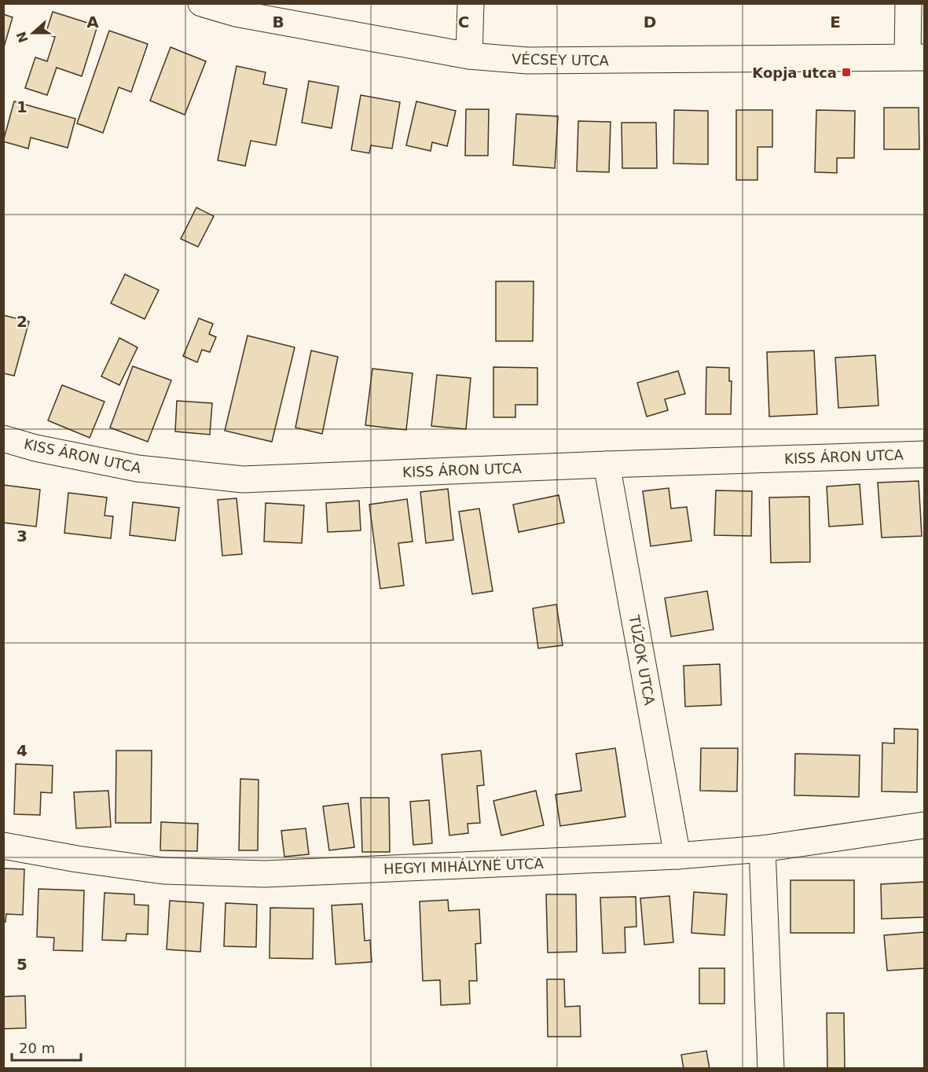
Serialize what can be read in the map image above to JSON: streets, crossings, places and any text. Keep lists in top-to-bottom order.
{
  "streets": {
    "street": [
      "VÉCSEY UTCA",
      "KISS ÁRON UTCA",
      "TÚZOK UTCA",
      "HEGYI MIHÁLYNÉ UTCA"
    ]
  },
  "crossings": [
    ["KISS ÁRON UTCA", "TÚZOK UTCA"],
    ["TÚZOK UTCA", "HEGYI MIHÁLYNÉ UTCA"]
  ],
  "places": {
    "transit": ["Kopja utca"]
  },
  "scale_bar": "20 m",
  "north": "left",
  "grid": {
    "columns": [
      "A",
      "B",
      "C",
      "D",
      "E"
    ],
    "rows": [
      "1",
      "2",
      "3",
      "4",
      "5"
    ]
  }
}
